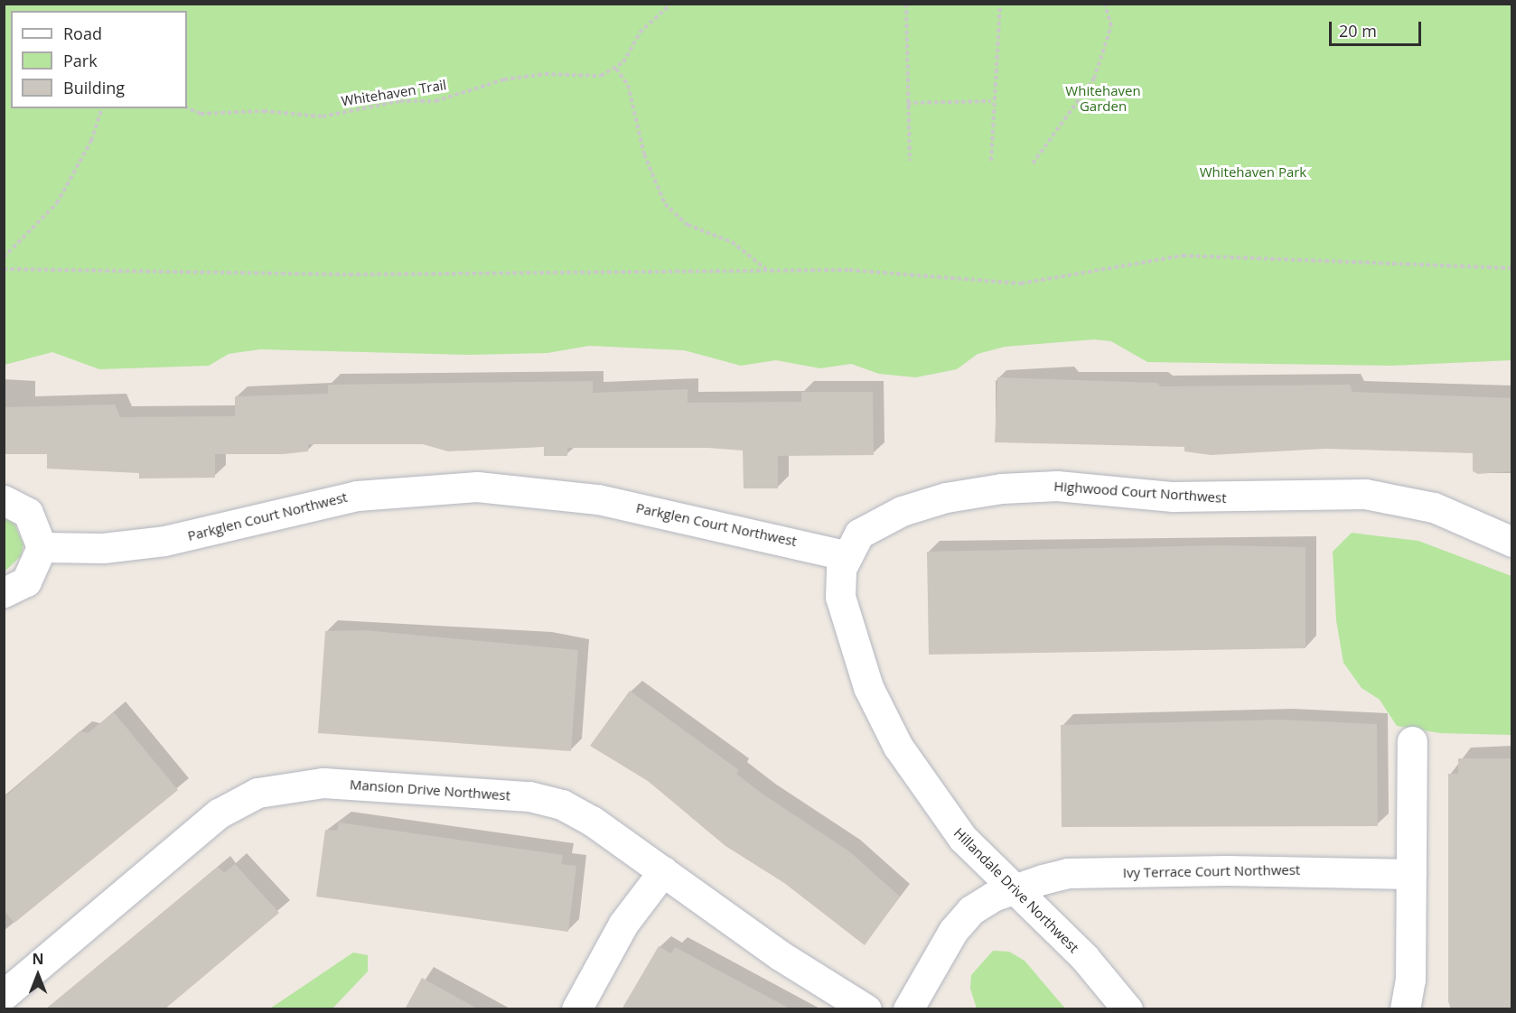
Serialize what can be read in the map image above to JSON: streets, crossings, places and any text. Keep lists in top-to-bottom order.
{
  "streets": {
    "street": [
      "Highwood Court Northwest",
      "Parkglen Court Northwest",
      "Mansion Drive Northwest",
      "Ivy Terrace Court Northwest",
      "Hillandale Drive Northwest"
    ],
    "path": ["Whitehaven Trail"]
  },
  "crossings": [
    ["Highwood Court Northwest", "Parkglen Court Northwest"],
    ["Highwood Court Northwest", "Hillandale Drive Northwest"],
    ["Parkglen Court Northwest", "Hillandale Drive Northwest"],
    ["Ivy Terrace Court Northwest", "Hillandale Drive Northwest"]
  ],
  "parks": ["Whitehaven Garden", "Whitehaven Park"],
  "legend": ["Road", "Park", "Building"],
  "scale_bar": "20 m",
  "north": "top"
}
